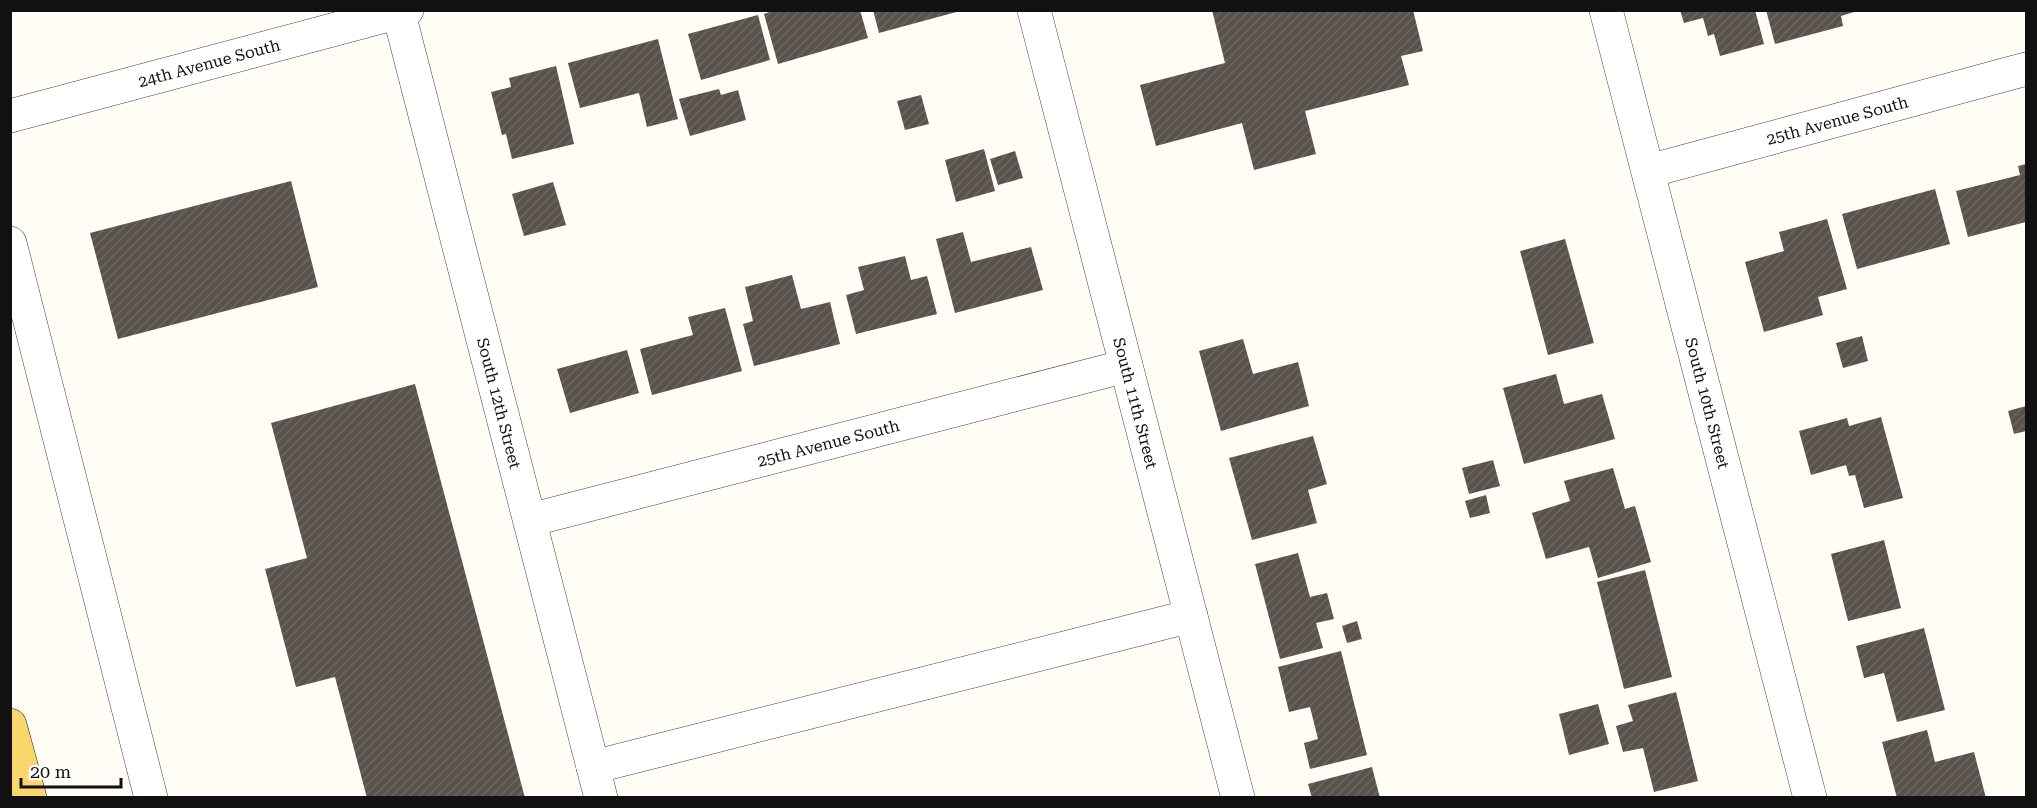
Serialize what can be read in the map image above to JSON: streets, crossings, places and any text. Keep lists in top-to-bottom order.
{
  "streets": {
    "street": [
      "24th Avenue South",
      "25th Avenue South",
      "South 12th Street",
      "South 11th Street",
      "South 10th Street"
    ]
  },
  "crossings": [
    ["24th Avenue South", "South 12th Street"],
    ["25th Avenue South", "South 12th Street"],
    ["25th Avenue South", "South 11th Street"],
    ["25th Avenue South", "South 10th Street"]
  ],
  "scale_bar": "20 m"
}
